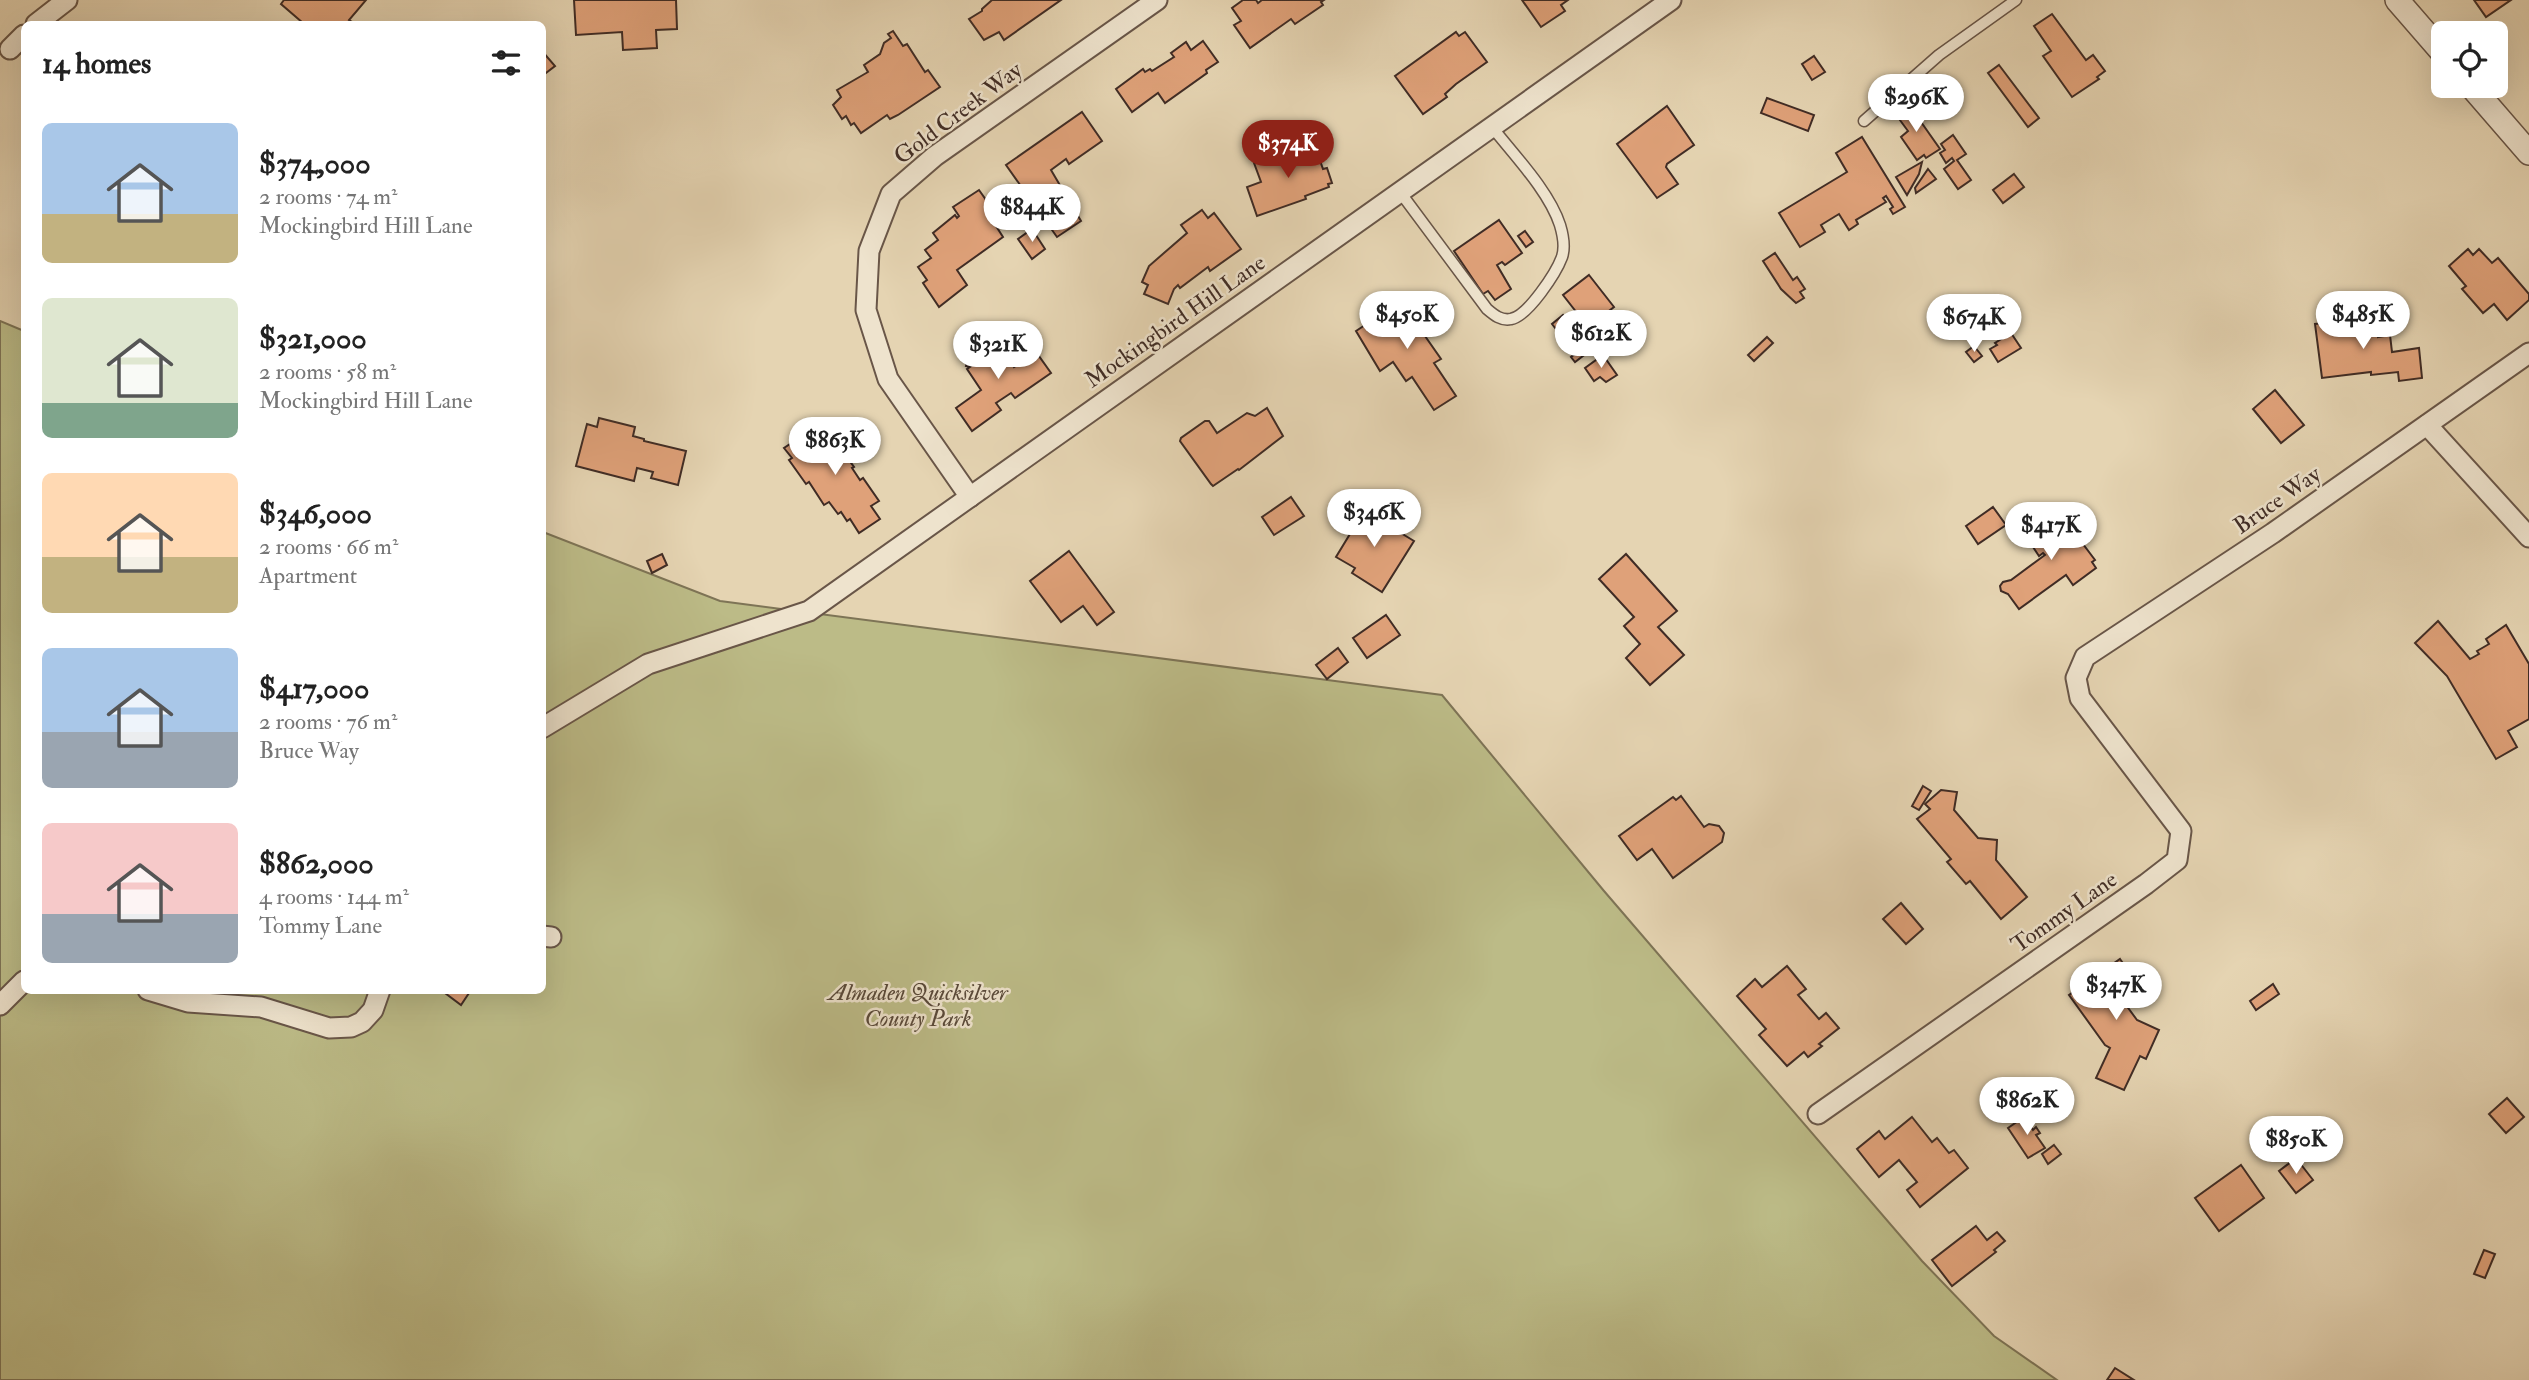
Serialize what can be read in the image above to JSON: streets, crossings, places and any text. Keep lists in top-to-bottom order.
{
  "streets": {
    "street": [
      "Gold Creek Way",
      "Mockingbird Hill Lane",
      "Bruce Way",
      "Tommy Lane"
    ]
  },
  "crossings": [
    ["Gold Creek Way", "Mockingbird Hill Lane"],
    ["Bruce Way", "Tommy Lane"]
  ],
  "parks": ["Almaden Quicksilver County Park"],
  "page": {
    "heading": "14 homes",
    "price": [
      "$296K",
      "$374K",
      "$844K",
      "$450K",
      "$485K",
      "$674K",
      "$612K",
      "$321K",
      "$863K",
      "$346K",
      "$417K",
      "$347K",
      "$862K",
      "$850K"
    ],
    "list": [
      {
        "name": "$374,000",
        "note": "2 rooms · 74 m² · Mockingbird Hill Lane"
      },
      {
        "name": "$321,000",
        "note": "2 rooms · 58 m² · Mockingbird Hill Lane"
      },
      {
        "name": "$346,000",
        "note": "2 rooms · 66 m² · Apartment"
      },
      {
        "name": "$417,000",
        "note": "2 rooms · 76 m² · Bruce Way"
      },
      {
        "name": "$862,000",
        "note": "4 rooms · 144 m² · Tommy Lane"
      }
    ]
  }
}
